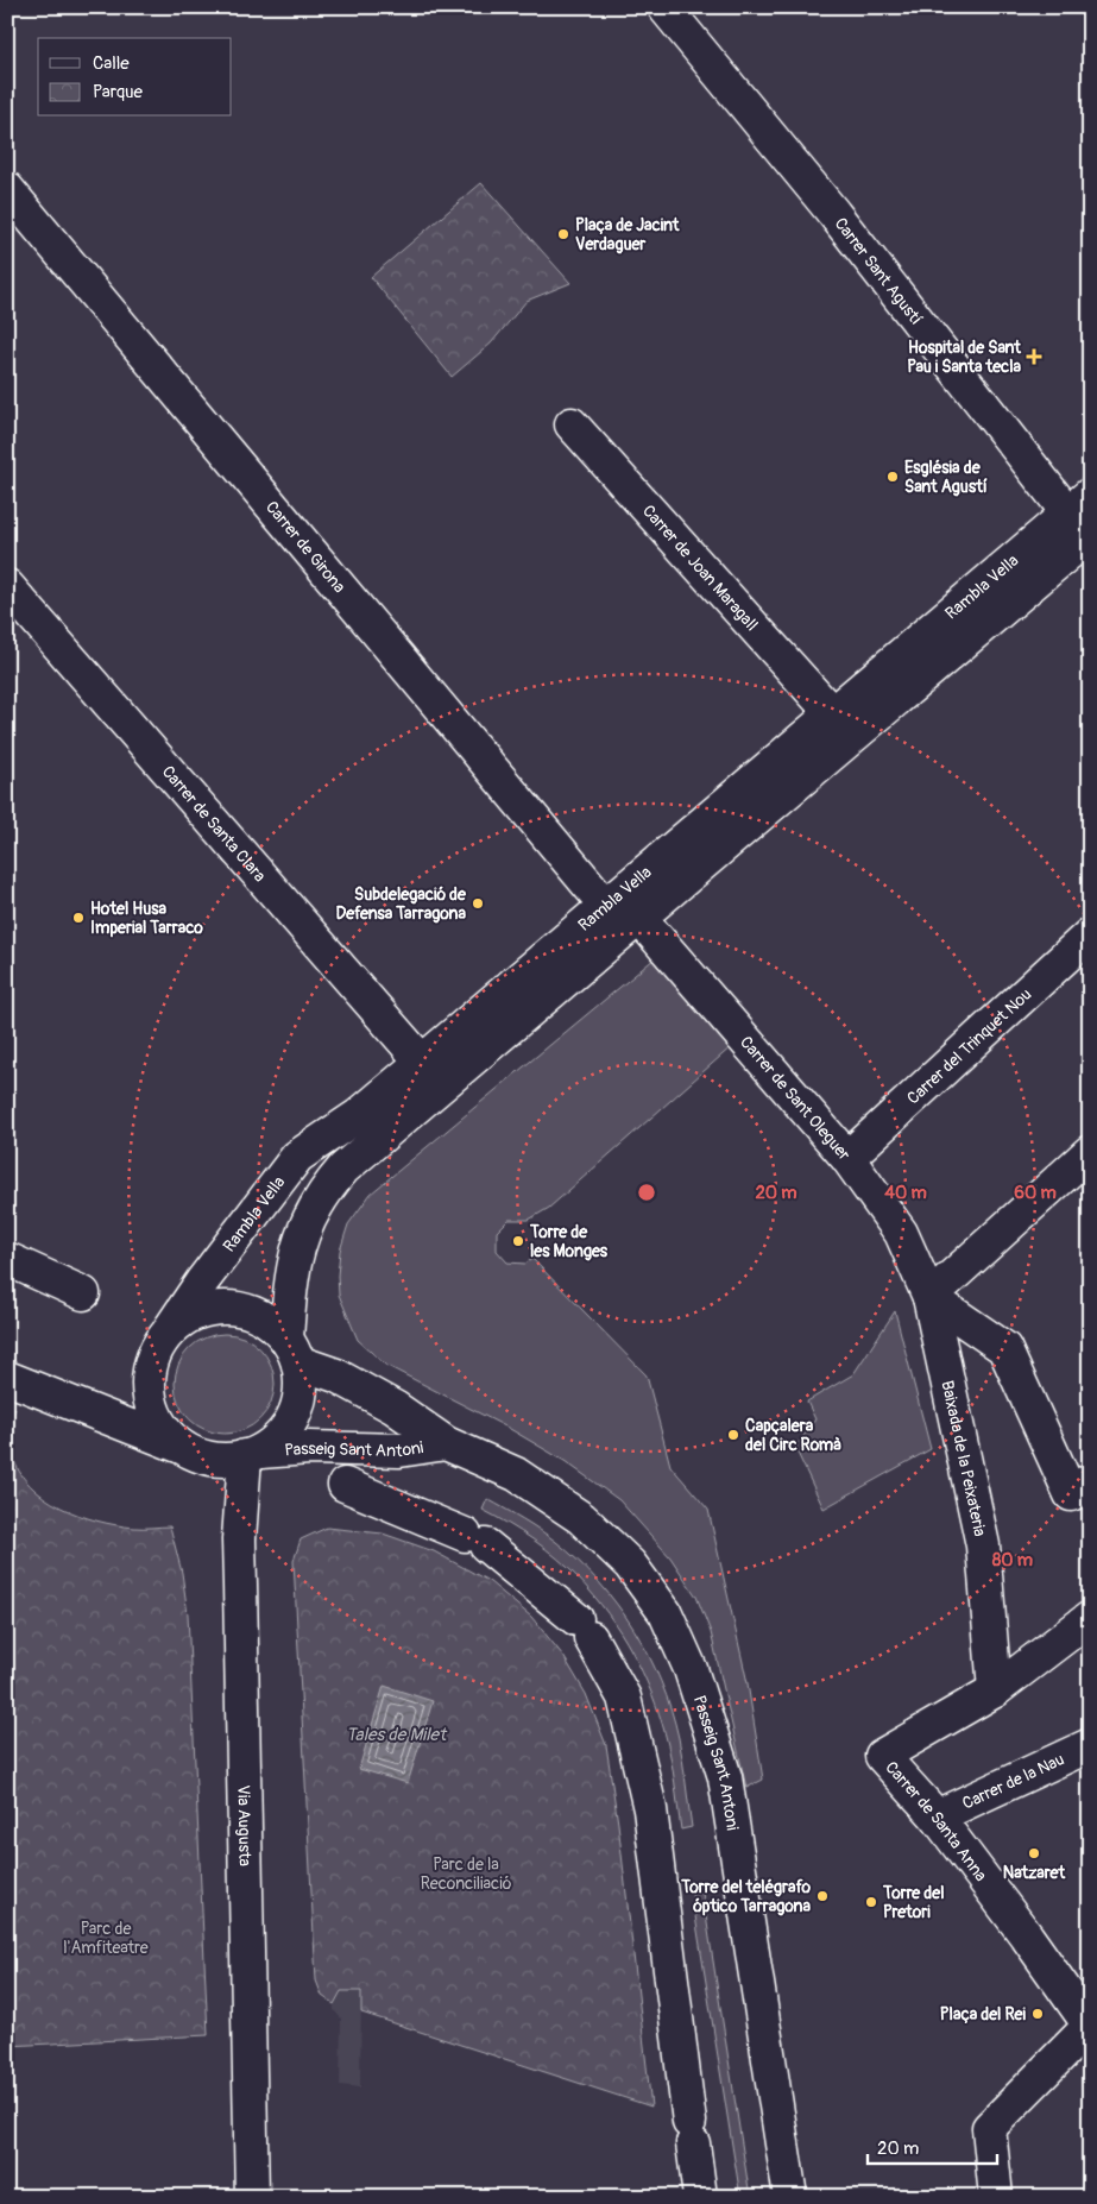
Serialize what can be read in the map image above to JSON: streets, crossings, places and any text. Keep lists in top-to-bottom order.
{
  "streets": {
    "street": [
      "Carrer Sant Agustí",
      "Carrer de Girona",
      "Carrer de Joan Maragall",
      "Rambla Vella",
      "Carrer de Santa Clara",
      "Carrer del Trinquet Nou",
      "Carrer de Sant Oleguer",
      "Passeig Sant Antoni",
      "Baixada de la Peixateria",
      "Carrer de la Nau",
      "Carrer de Santa Anna",
      "Via Augusta"
    ]
  },
  "crossings": [
    ["Carrer Sant Agustí", "Rambla Vella"],
    ["Carrer de Girona", "Rambla Vella"],
    ["Carrer de Joan Maragall", "Rambla Vella"],
    ["Rambla Vella", "Carrer de Santa Clara"],
    ["Rambla Vella", "Carrer de Sant Oleguer"],
    ["Rambla Vella", "Passeig Sant Antoni"],
    ["Rambla Vella", "Via Augusta"],
    ["Carrer del Trinquet Nou", "Carrer de Sant Oleguer"],
    ["Carrer de Sant Oleguer", "Baixada de la Peixateria"],
    ["Passeig Sant Antoni", "Via Augusta"],
    ["Baixada de la Peixateria", "Carrer de Santa Anna"],
    ["Carrer de la Nau", "Carrer de Santa Anna"]
  ],
  "water": ["Tales de Milet"],
  "parks": ["Parc de la Reconciliació", "Parc de l'Amfiteatre"],
  "places": {
    "other": [
      "Plaça de Jacint Verdaguer",
      "Església de Sant Agustí",
      "Subdelegació de Defensa Tarragona",
      "Hotel Husa Imperial Tarraco",
      "Torre de les Monges",
      "Capçalera del Circ Romà",
      "Natzaret",
      "Torre del telégrafo óptico Tarragona",
      "Torre del Pretori",
      "Plaça del Rei"
    ],
    "health": ["Hospital de Sant Pau i Santa tecla"]
  },
  "legend": ["Calle", "Parque"],
  "scale_bar": "20 m",
  "rings": [
    "20 m",
    "40 m",
    "60 m",
    "80 m"
  ]
}
